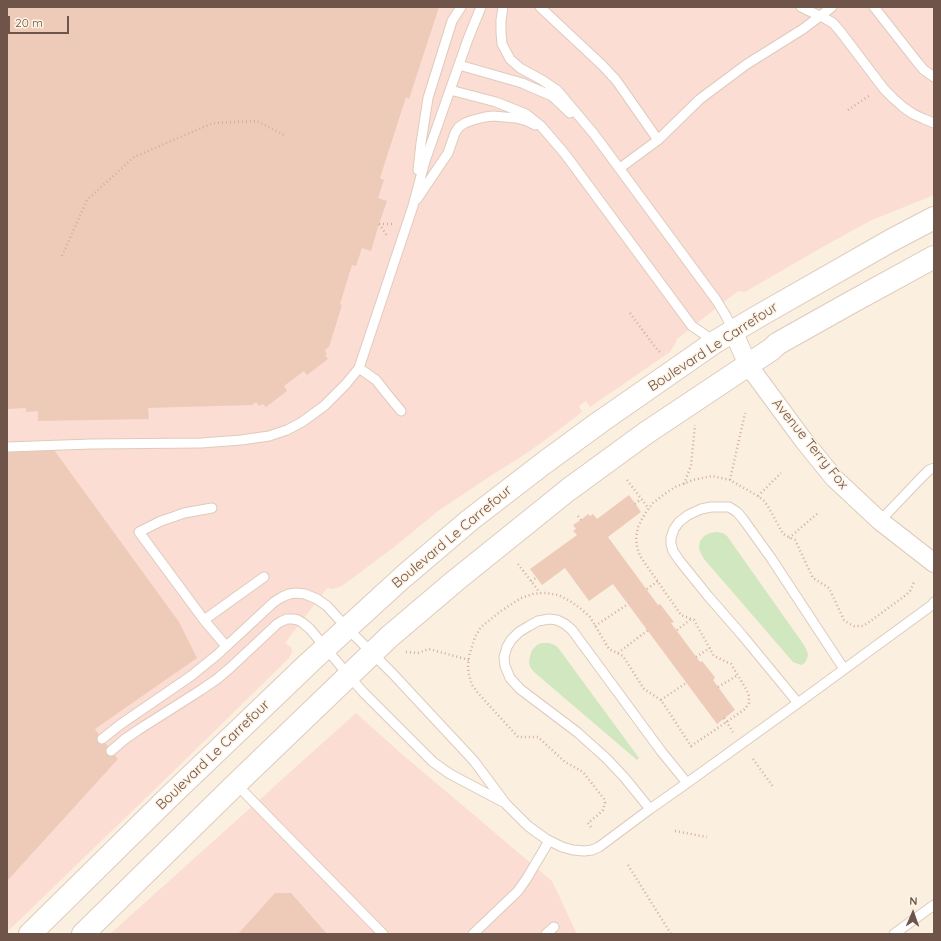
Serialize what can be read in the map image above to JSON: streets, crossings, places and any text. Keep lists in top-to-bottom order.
{
  "streets": {
    "street": ["Boulevard Le Carrefour", "Avenue Terry Fox"]
  },
  "crossings": [
    ["Boulevard Le Carrefour", "Avenue Terry Fox"]
  ],
  "scale_bar": "20 m",
  "north": "top"
}
